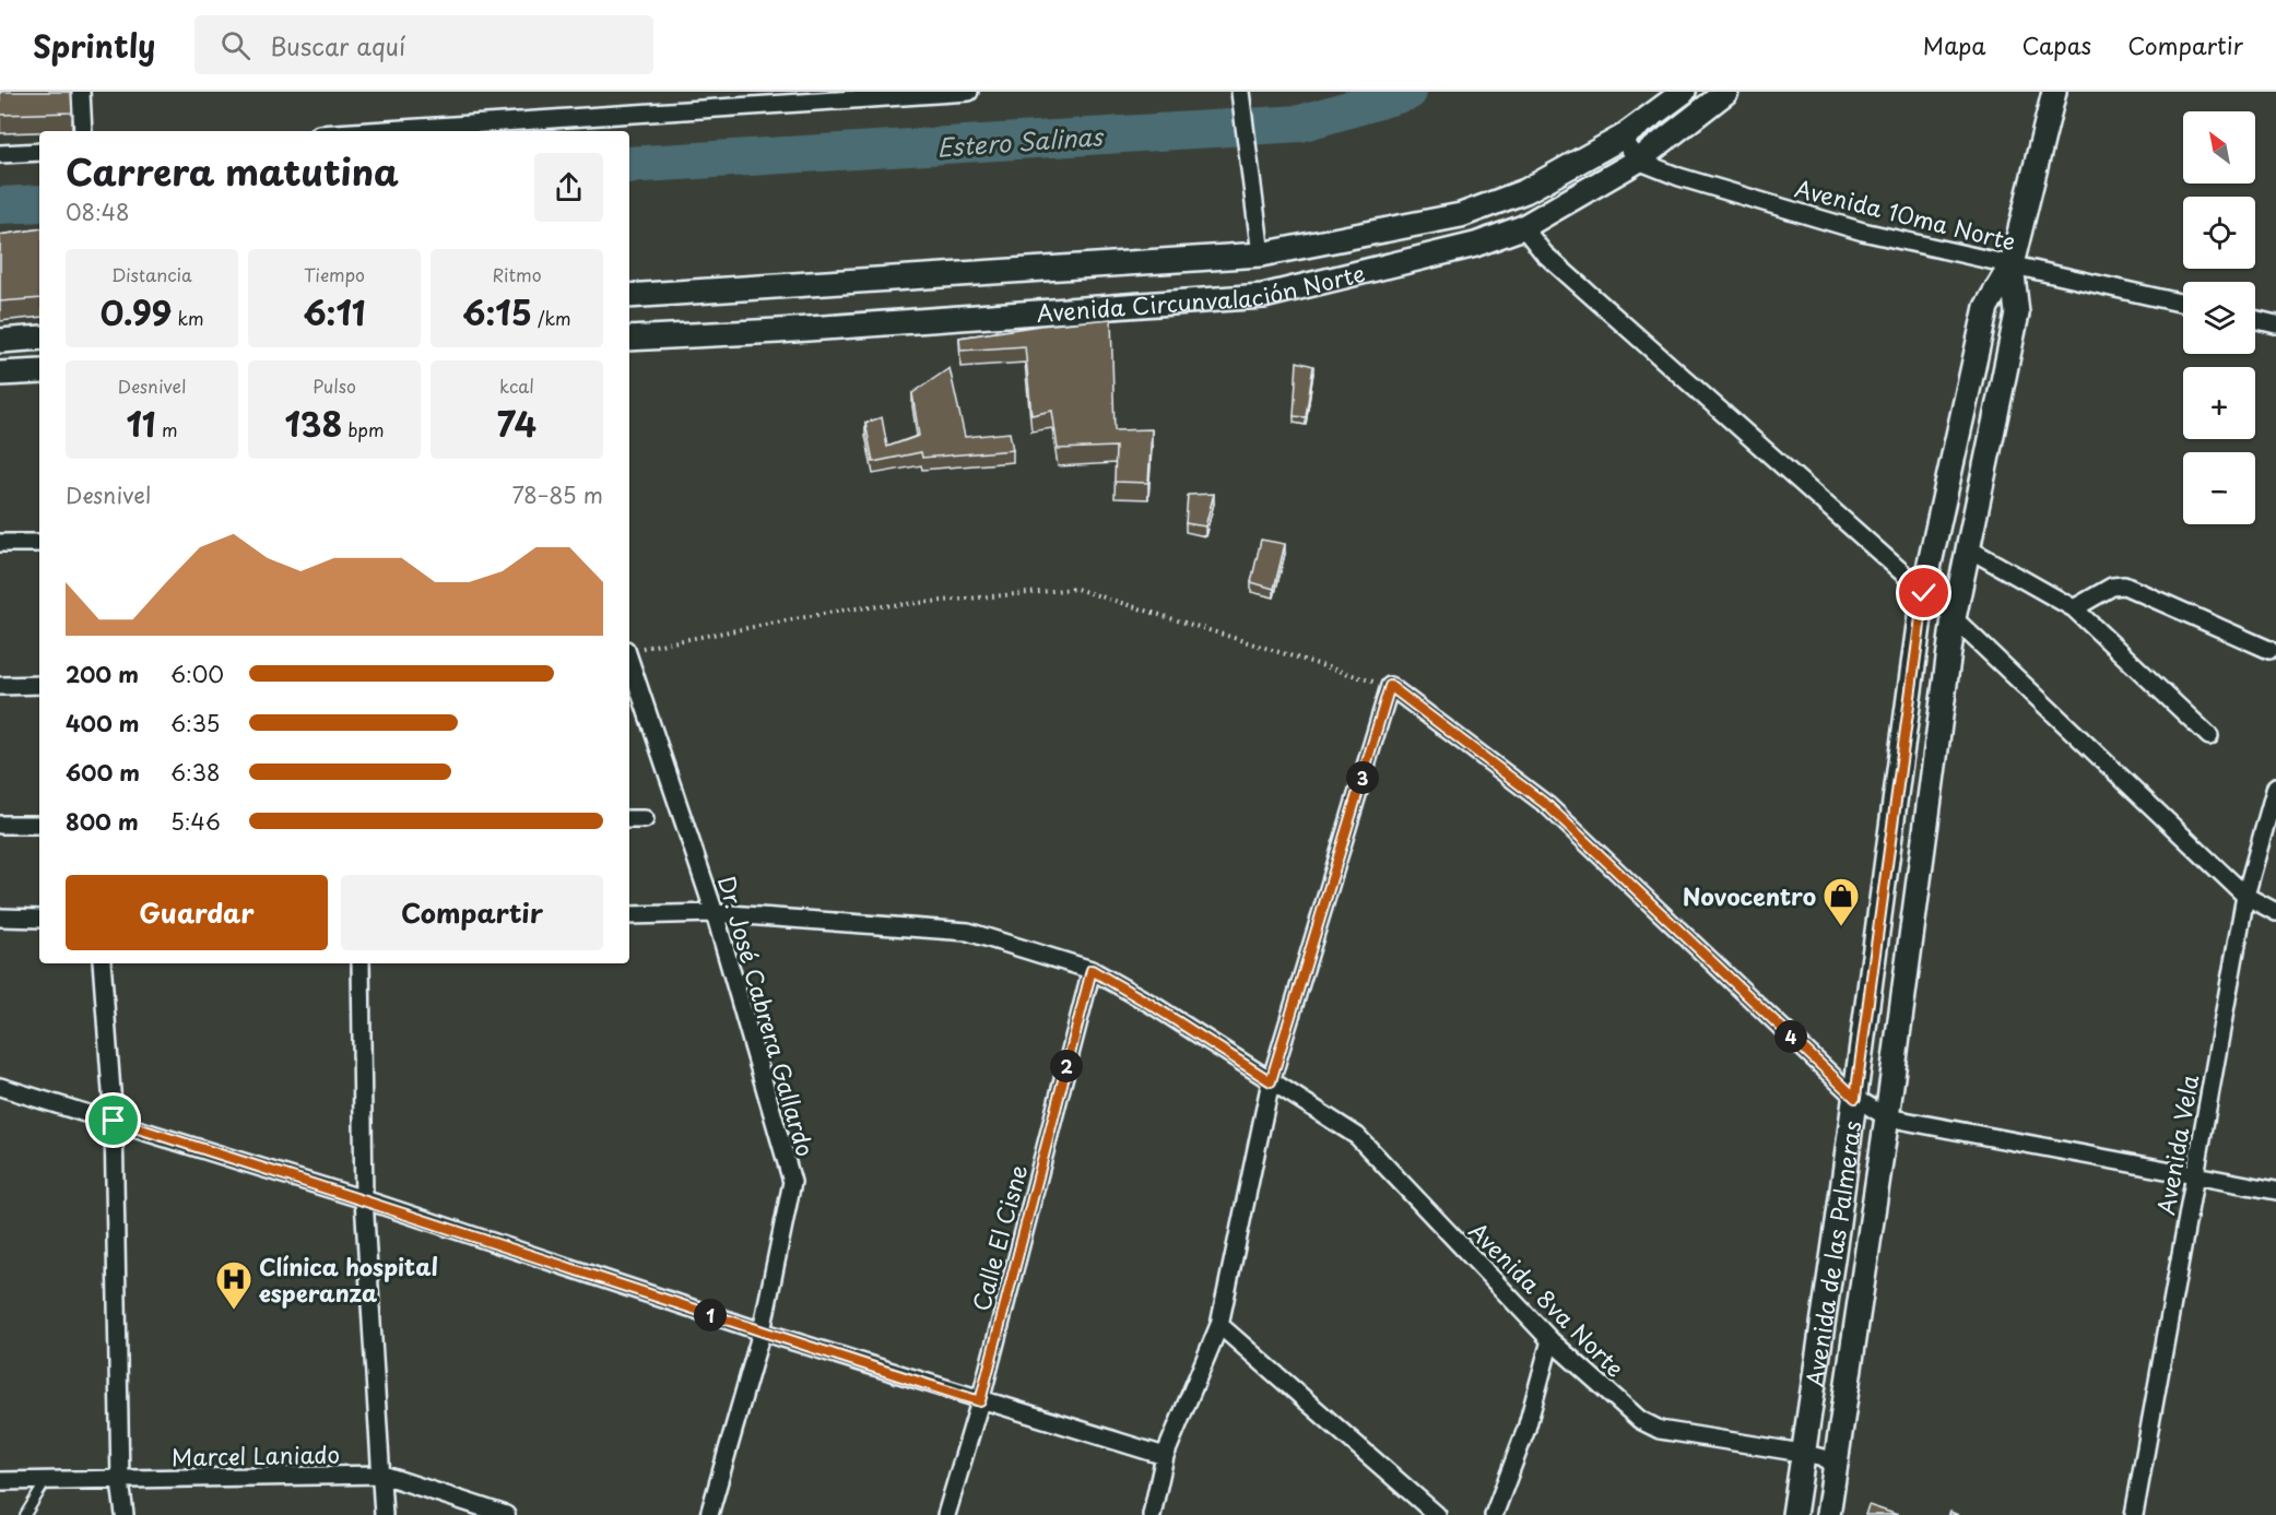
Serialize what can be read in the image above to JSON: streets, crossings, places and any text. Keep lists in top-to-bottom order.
{
  "streets": {
    "main road": ["Avenida Circunvalación Norte", "Avenida de las Palmeras"],
    "street": [
      "Avenida 10ma Norte",
      "Dr. José Cabrera Gallardo",
      "Avenida Vela",
      "Calle El Cisne",
      "Avenida 8va Norte",
      "Marcel Laniado"
    ]
  },
  "crossings": [
    ["Avenida 10ma Norte", "Avenida Circunvalación Norte"],
    ["Avenida 10ma Norte", "Avenida de las Palmeras"],
    ["Dr. José Cabrera Gallardo", "Avenida 8va Norte"],
    ["Calle El Cisne", "Avenida 8va Norte"],
    ["Avenida de las Palmeras", "Avenida 8va Norte"]
  ],
  "water": ["Estero Salinas"],
  "places": {
    "shop": ["Novocentro"],
    "hospital": ["Clínica hospital esperanza"]
  },
  "north": "top left",
  "page": {
    "header": "Sprintly",
    "search": "Buscar aquí",
    "nav": ["Mapa", "Capas", "Compartir"],
    "map_buttons": ["+", "−"],
    "heading": ["Carrera matutina", "08:48"],
    "stats": [
      ["Distancia", "0.99 km"],
      ["Tiempo", "6:11"],
      ["Ritmo", "6:15 /km"],
      ["Desnivel", "11 m"],
      ["Pulso", "138 bpm"],
      ["kcal", "74"]
    ],
    "chart": ["Desnivel", "78–85 m"],
    "list": [
      {
        "name": "200 m",
        "note": "6:00"
      },
      {
        "name": "400 m",
        "note": "6:35"
      },
      {
        "name": "600 m",
        "note": "6:38"
      },
      {
        "name": "800 m",
        "note": "5:46"
      }
    ],
    "pins": [
      "3",
      "4",
      "2",
      "1"
    ],
    "buttons": ["Guardar", "Compartir"]
  }
}
